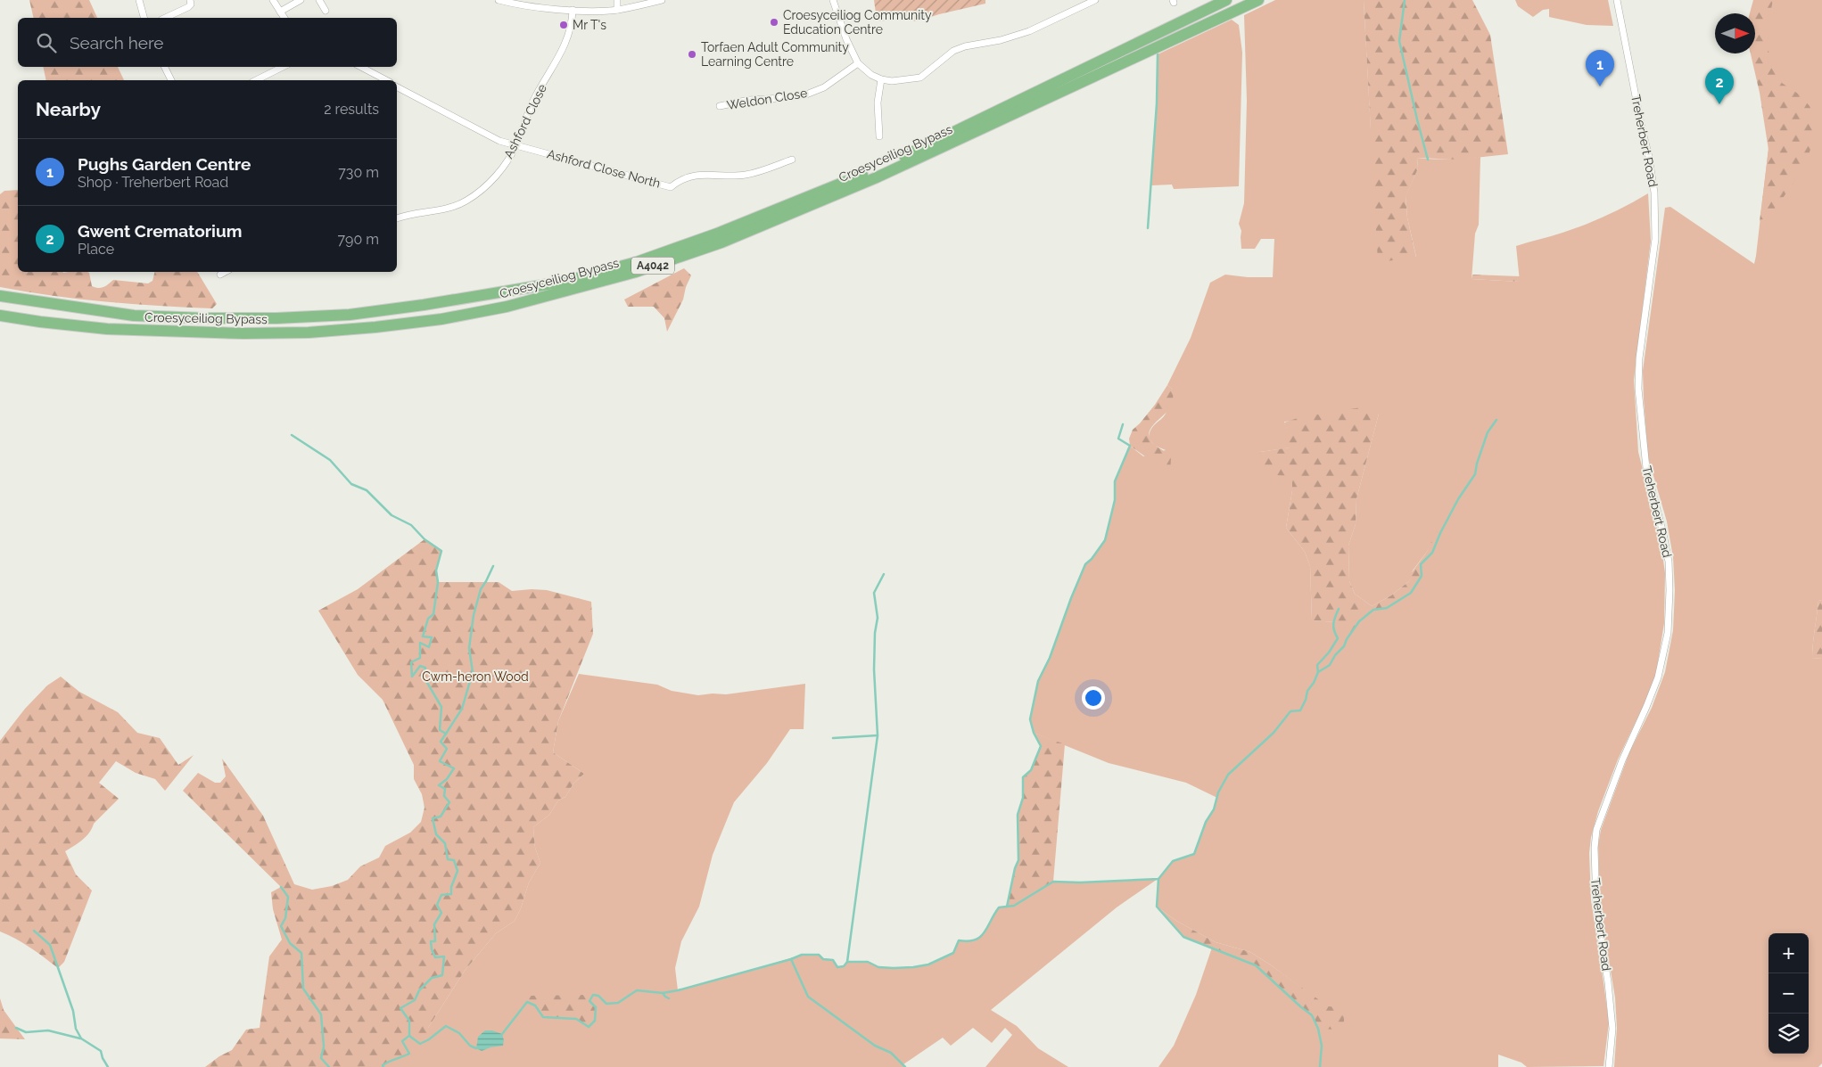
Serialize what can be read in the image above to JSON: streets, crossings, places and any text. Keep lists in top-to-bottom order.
{
  "streets": {
    "highway": ["Croesyceiliog Bypass", "A4042"],
    "street": [
      "Weldon Close",
      "Ashford Close",
      "Treherbert Road",
      "Ashford Close North"
    ]
  },
  "crossings": [
    ["Ashford Close", "Ashford Close North"]
  ],
  "parks": ["Cwm-heron Wood"],
  "places": ["Croesyceiliog Community Education Centre", "Mr T's", "Torfaen Adult Community Learning Centre"],
  "north": "right",
  "page": {
    "search": "Search here",
    "pins": ["1", "2"],
    "heading": ["Nearby", "2 results"],
    "list": [
      {
        "mark": "1",
        "name": "Pughs Garden Centre",
        "note": "Shop · Treherbert Road",
        "value": "730 m"
      },
      {
        "mark": "2",
        "name": "Gwent Crematorium",
        "note": "Place",
        "value": "790 m"
      }
    ],
    "map_buttons": ["+", "−"]
  }
}
